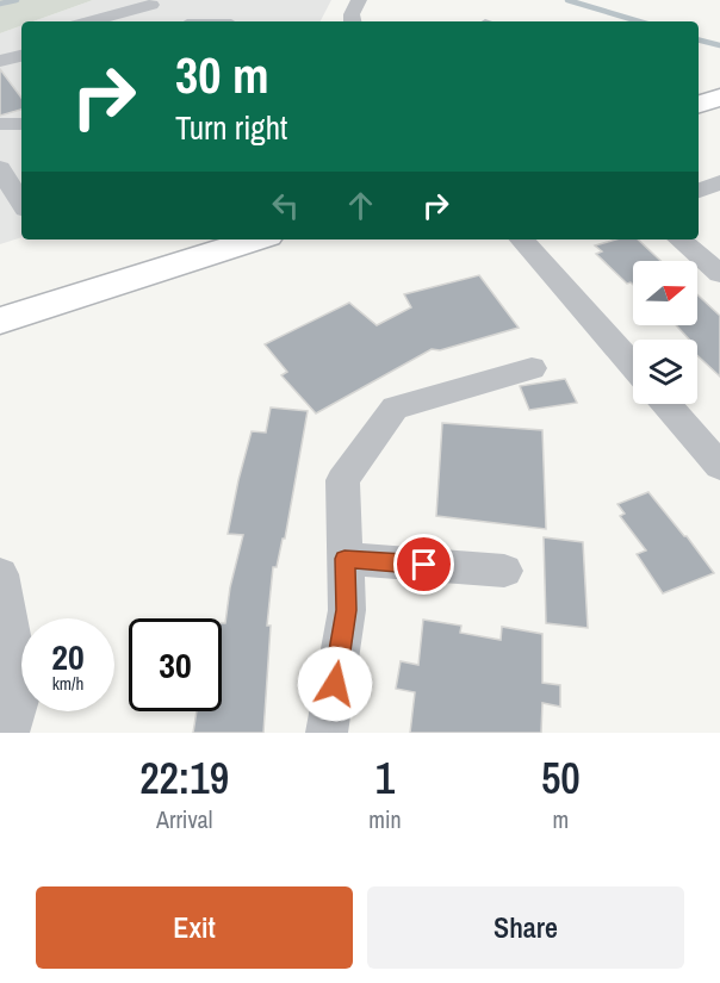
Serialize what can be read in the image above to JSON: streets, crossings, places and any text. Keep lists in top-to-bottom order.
{
  "north": "right",
  "page": {
    "turn": ["30 m", "Turn right"],
    "speed": "20 km/h",
    "limit": "30",
    "eta": [
      "22:19",
      "Arrival",
      "1",
      "min",
      "50",
      "m"
    ],
    "buttons": ["Exit", "Share"]
  }
}
